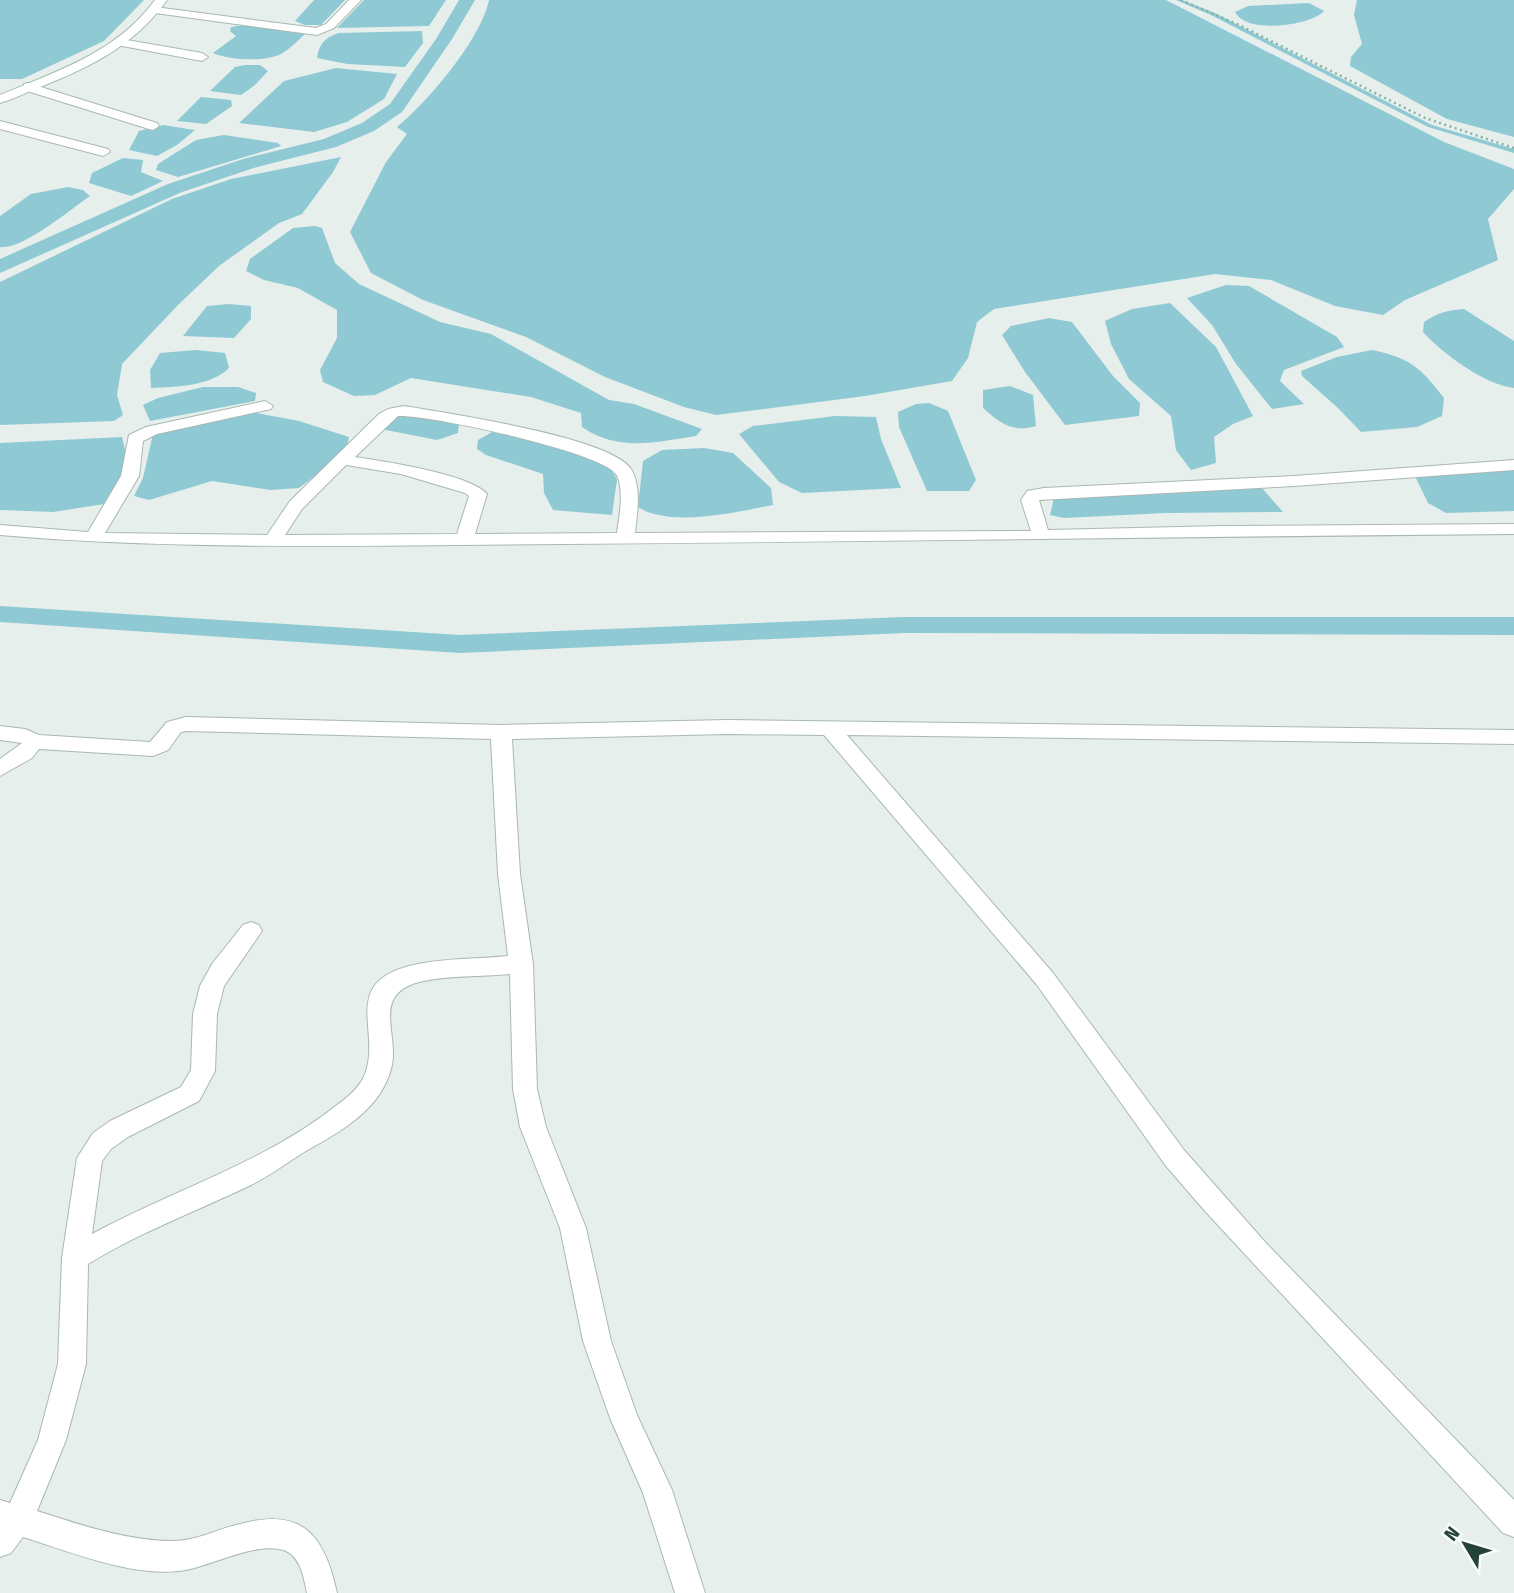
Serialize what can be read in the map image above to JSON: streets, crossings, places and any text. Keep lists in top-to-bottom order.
{
  "north": "top left"
}
